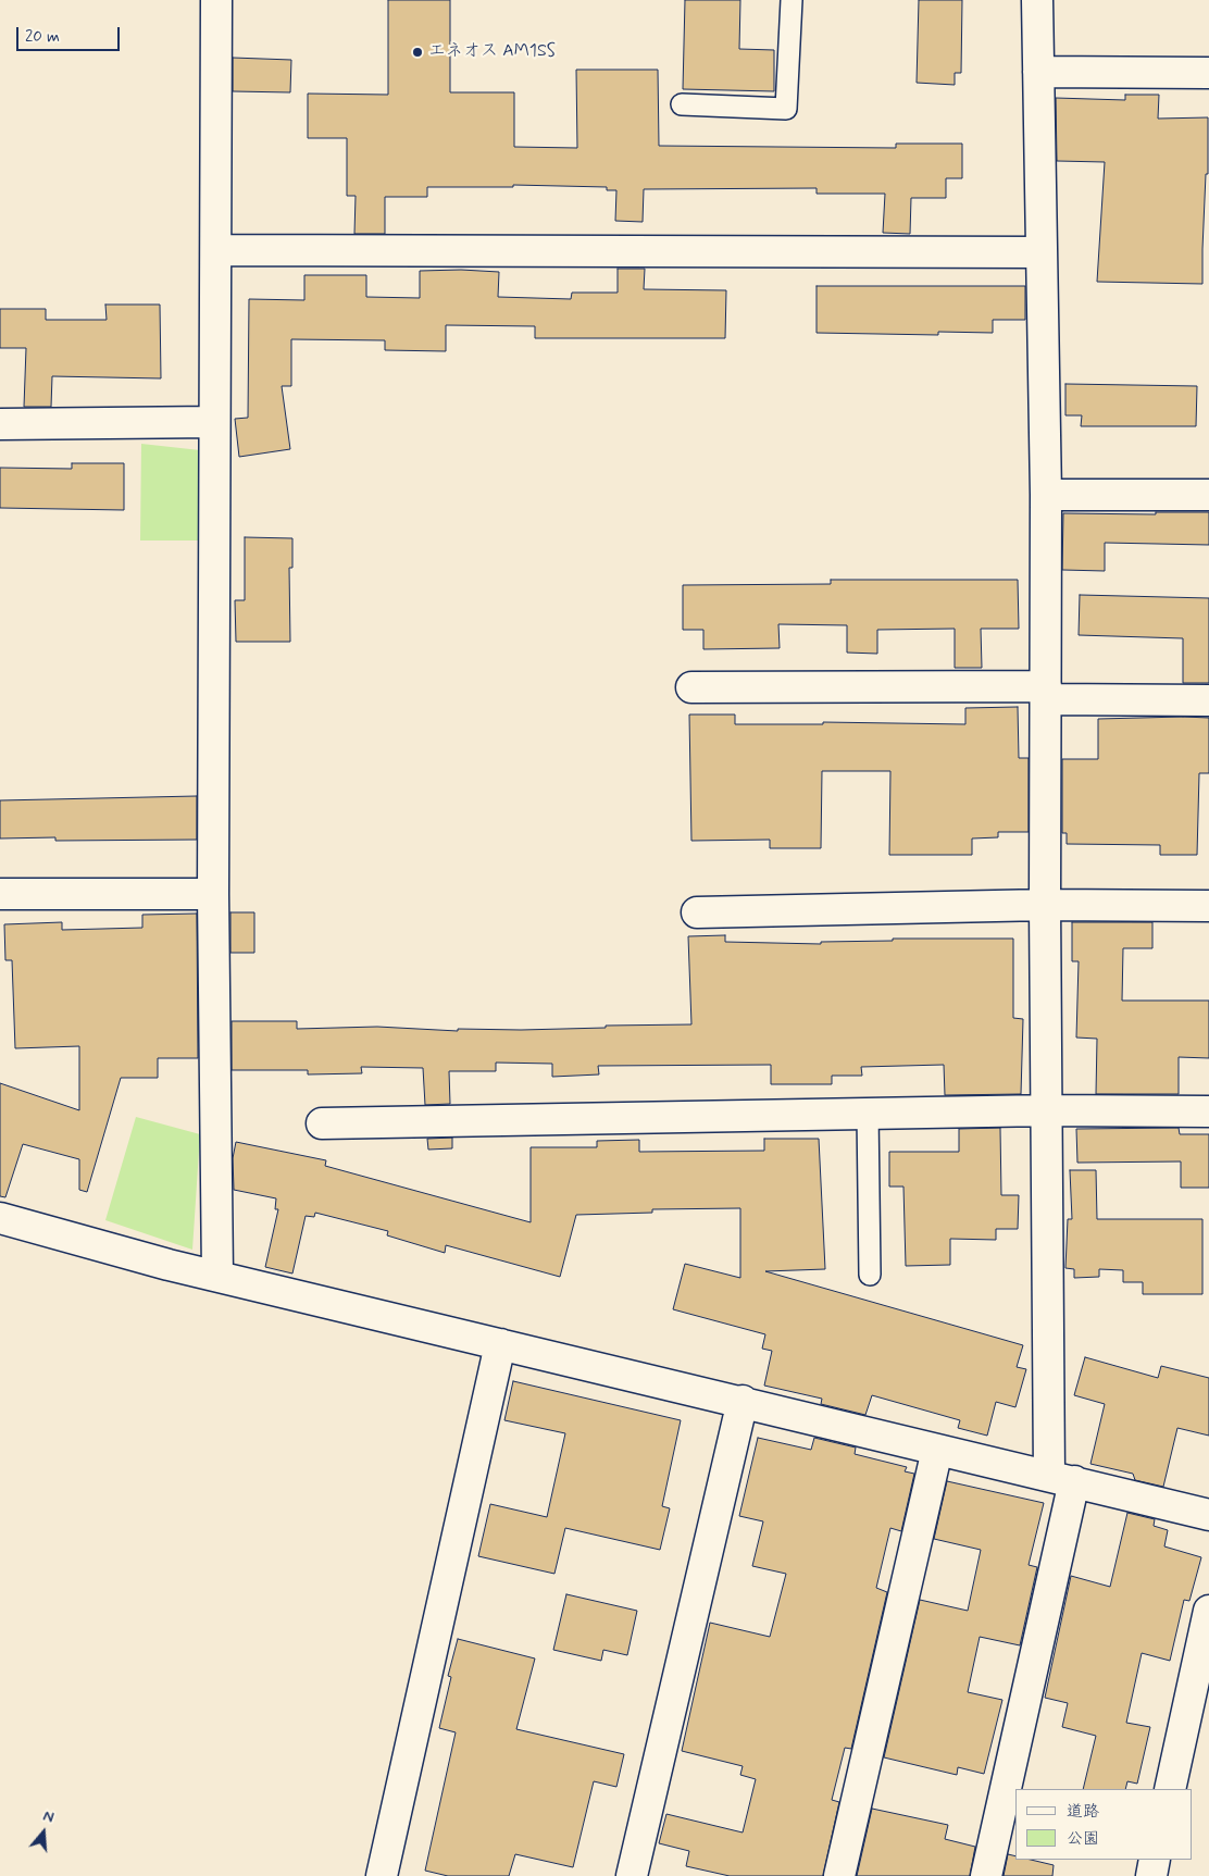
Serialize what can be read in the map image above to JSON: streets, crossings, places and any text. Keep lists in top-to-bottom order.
{
  "places": ["エネオス AM1SS"],
  "legend": ["道路", "公園"],
  "scale_bar": "20 m",
  "north": "top"
}
